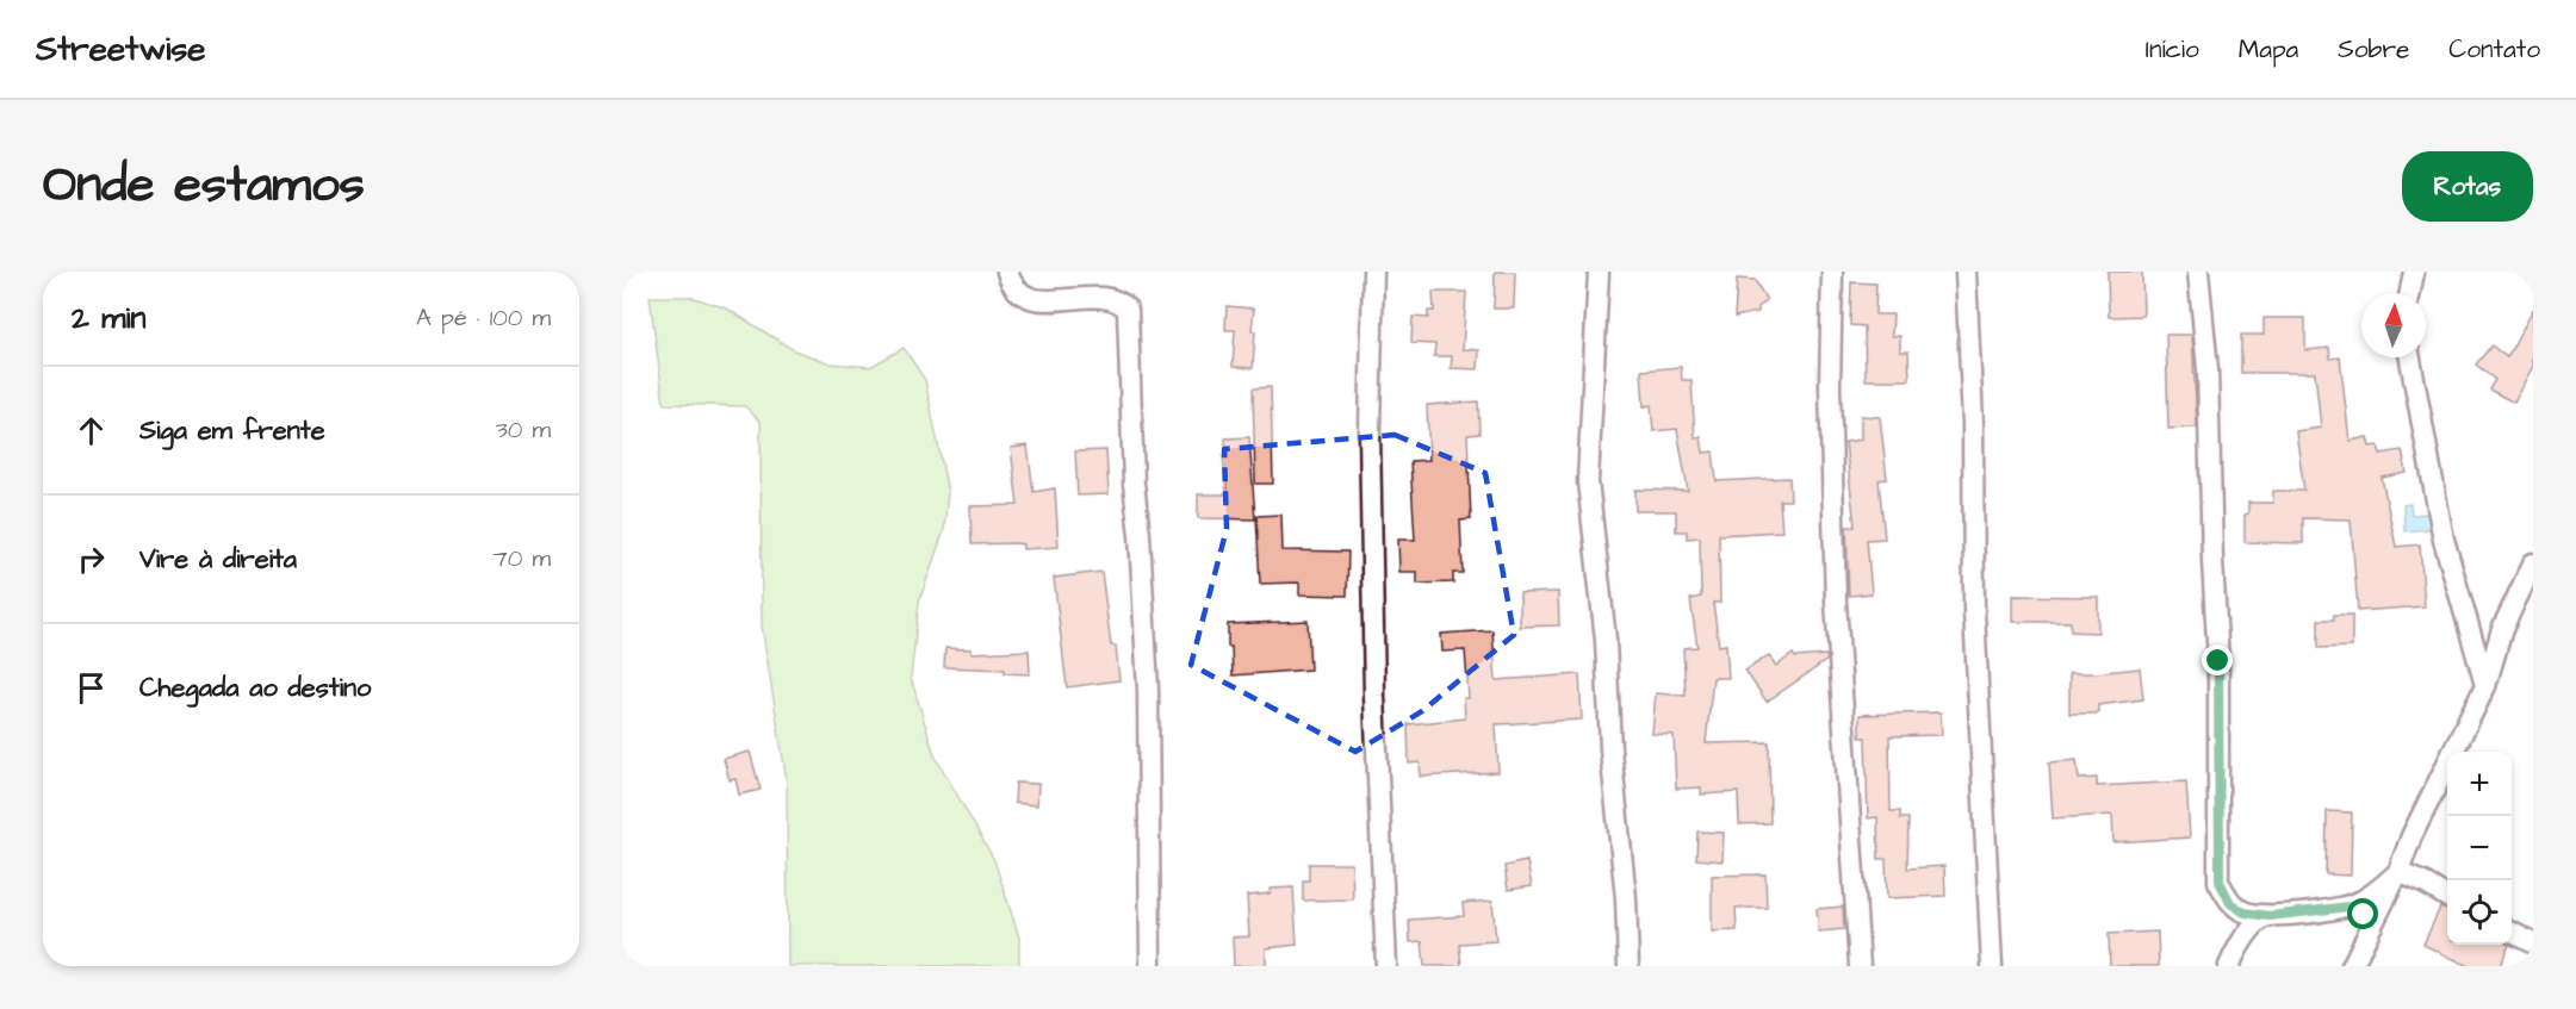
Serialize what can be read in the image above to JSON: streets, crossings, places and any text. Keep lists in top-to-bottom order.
{
  "north": "top",
  "page": {
    "header": "Streetwise",
    "nav": [
      "Início",
      "Mapa",
      "Sobre",
      "Contato"
    ],
    "title": "Onde estamos",
    "buttons": "Rotas",
    "heading": ["2 min", "A pé · 100 m"],
    "list": [
      ["Siga em frente", "30 m"],
      ["Vire à direita", "70 m"],
      "Chegada ao destino"
    ],
    "map_buttons": ["+", "−"]
  }
}
